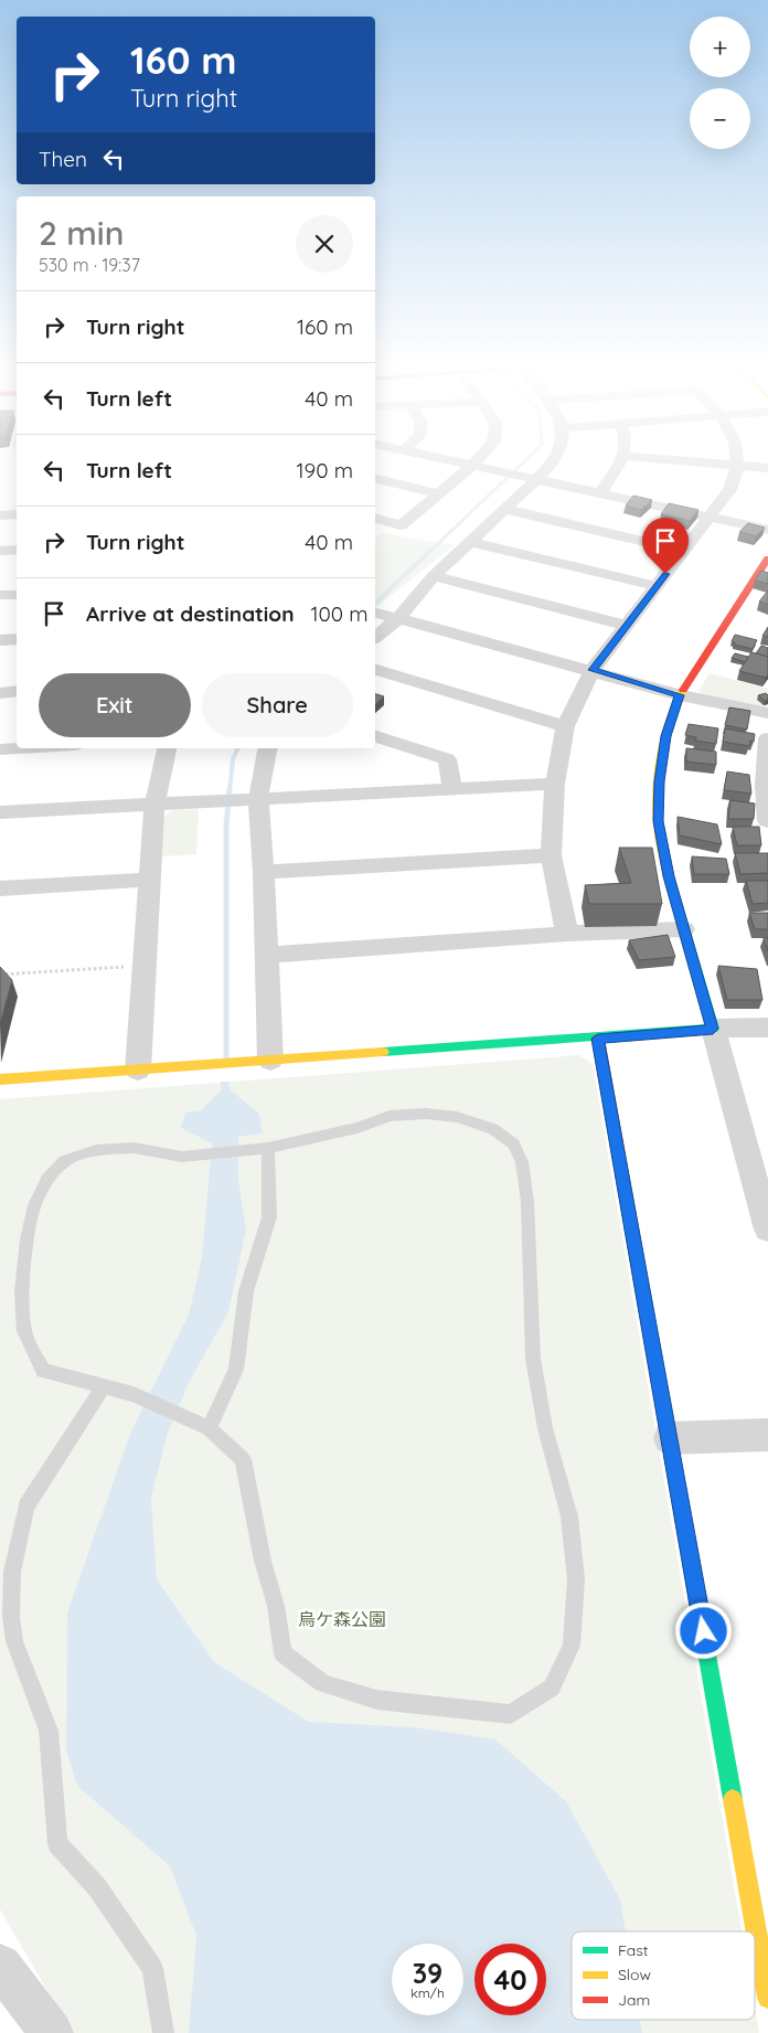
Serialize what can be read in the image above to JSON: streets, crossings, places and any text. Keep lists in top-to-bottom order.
{
  "parks": ["烏ケ森公園"],
  "legend": ["Fast", "Slow", "Jam"],
  "page": {
    "map_buttons": ["+", "−"],
    "turn": ["160 m", "Turn right"],
    "then": "Then",
    "heading": ["2 min", "530 m · 19:37"],
    "list": [
      {
        "name": "Turn right",
        "value": "160 m"
      },
      {
        "name": "Turn left",
        "value": "40 m"
      },
      {
        "name": "Turn left",
        "value": "190 m"
      },
      {
        "name": "Turn right",
        "value": "40 m"
      },
      {
        "name": "Arrive at destination",
        "value": "100 m"
      }
    ],
    "buttons": ["Exit", "Share"],
    "speed": "39 km/h",
    "limit": "40"
  }
}
